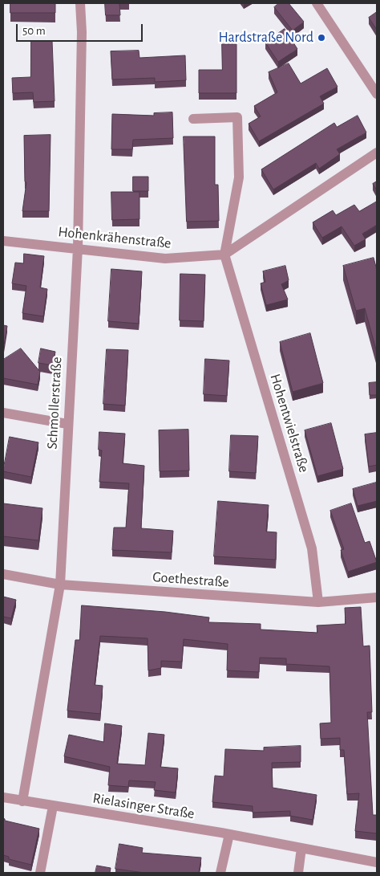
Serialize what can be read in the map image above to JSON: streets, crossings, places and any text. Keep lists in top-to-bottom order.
{
  "streets": {
    "street": [
      "Hohenkrähenstraße",
      "Schmollerstraße",
      "Hohentwielstraße",
      "Goethestraße",
      "Rielasinger Straße"
    ]
  },
  "crossings": [
    ["Hohenkrähenstraße", "Schmollerstraße"],
    ["Hohenkrähenstraße", "Hohentwielstraße"],
    ["Schmollerstraße", "Goethestraße"],
    ["Schmollerstraße", "Rielasinger Straße"],
    ["Hohentwielstraße", "Goethestraße"]
  ],
  "places": ["Hardstraße Nord"],
  "scale_bar": "50 m"
}
